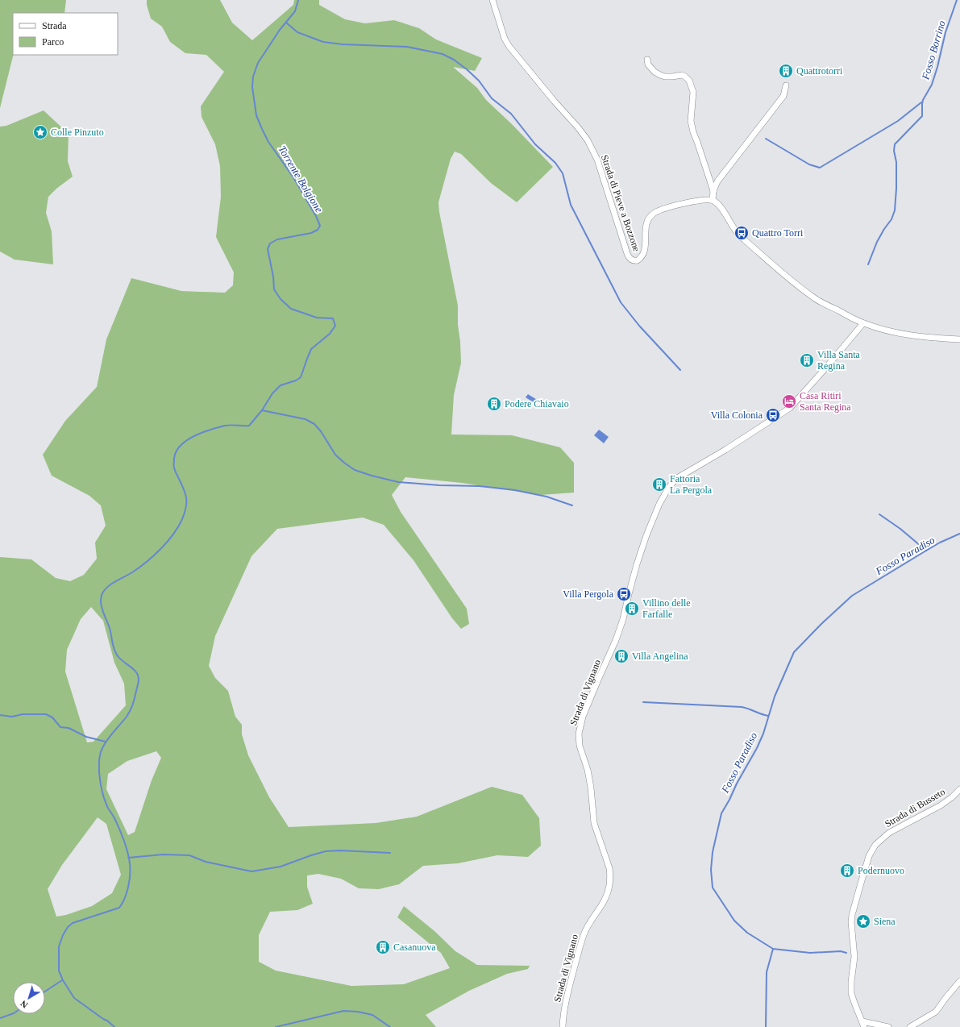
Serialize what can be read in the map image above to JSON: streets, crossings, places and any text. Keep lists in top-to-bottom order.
{
  "streets": {
    "street": ["Strada di Pieve a Bozzone", "Strada di Vignano", "Strada di Busseto"]
  },
  "water": ["Fosso Borrino", "Torrente Bolgione", "Fosso Paradiso"],
  "places": {
    "building": [
      "Quattrotorri",
      "Villa Santa Regina",
      "Podere Chiavaio",
      "Fattoria La Pergola",
      "Villino delle Farfalle",
      "Villa Angelina",
      "Podernuovo",
      "Casanuova"
    ],
    "place": ["Colle Pinzuto", "Siena"],
    "bus stop": ["Quattro Torri", "Villa Colonia", "Villa Pergola"],
    "hotel": ["Casa Ritiri Santa Regina"]
  },
  "legend": ["Strada", "Parco"],
  "north": "bottom left"
}
